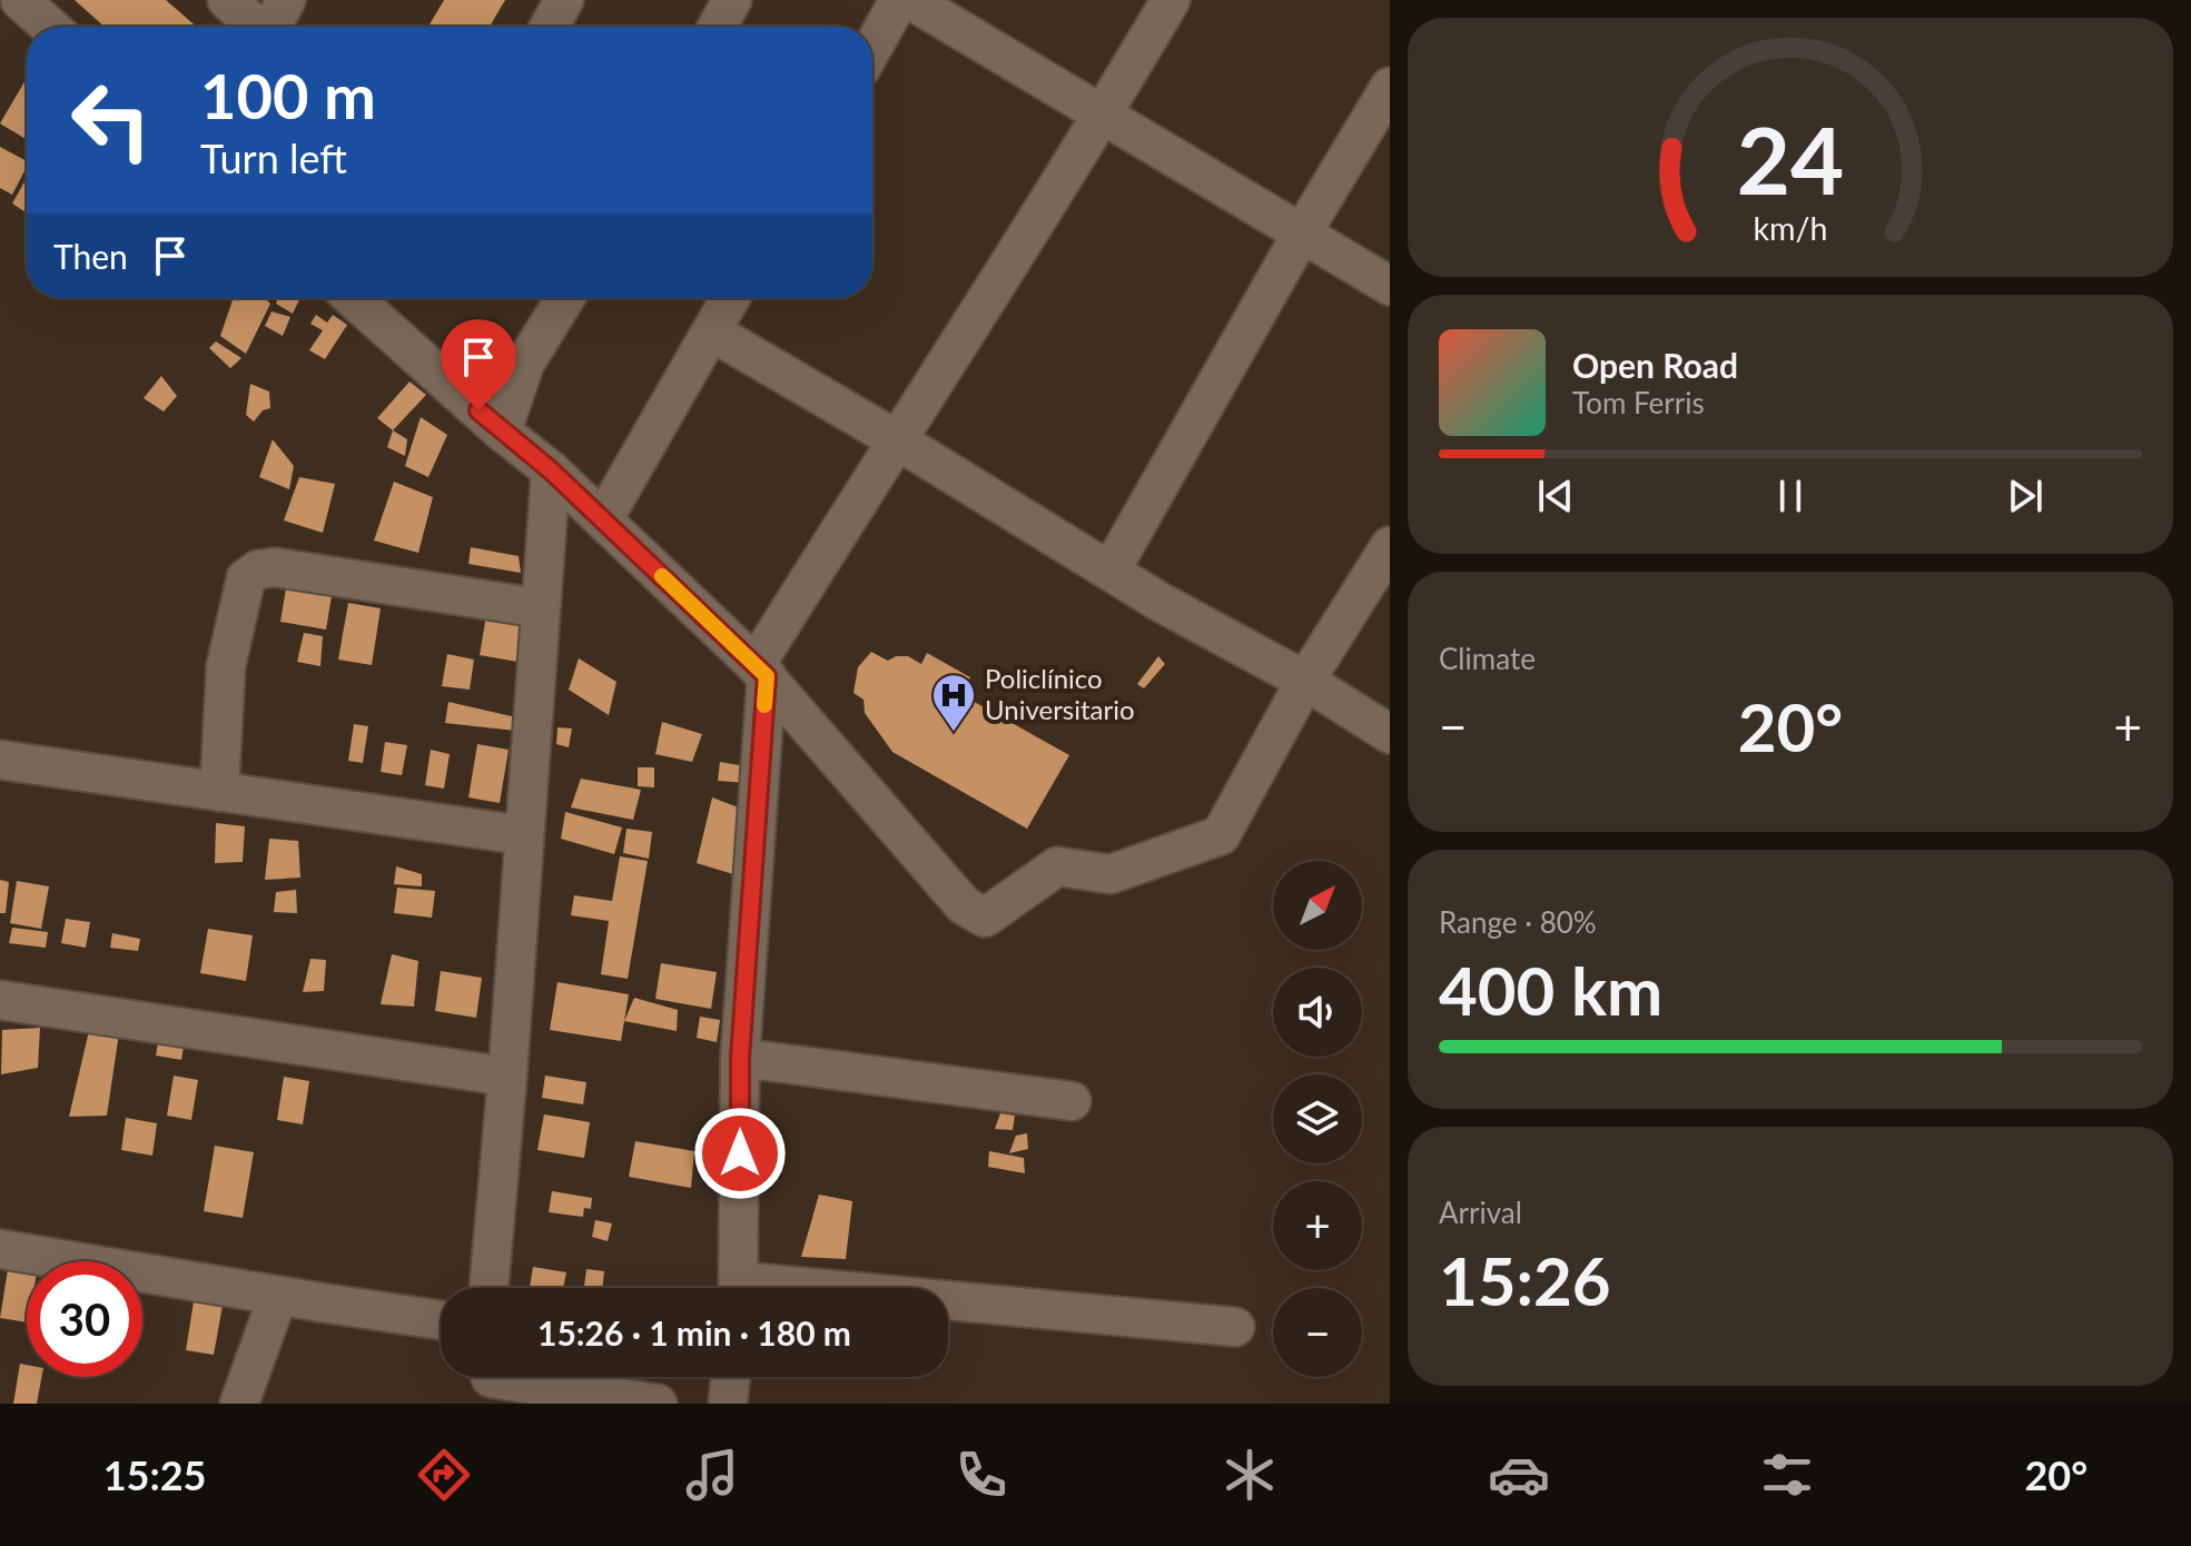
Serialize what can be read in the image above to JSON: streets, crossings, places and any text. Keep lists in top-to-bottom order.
{
  "places": {
    "hospital": ["Policlínico Universitario"]
  },
  "north": "top right",
  "page": {
    "turn": ["100 m", "Turn left"],
    "then": "Then",
    "song": ["Open Road", "Tom Ferris"],
    "tile": [
      "Climate",
      ["Range · 80%", "400 km"],
      ["Arrival", "15:26"]
    ],
    "heat": ["−", "20°", "+"],
    "map_buttons": ["+", "−"],
    "limit": "30",
    "trip": "15:26 · 1 min · 180 m",
    "tabs": ["15:25", "20°"],
    "gauge": ["24", "km/h"]
  }
}
